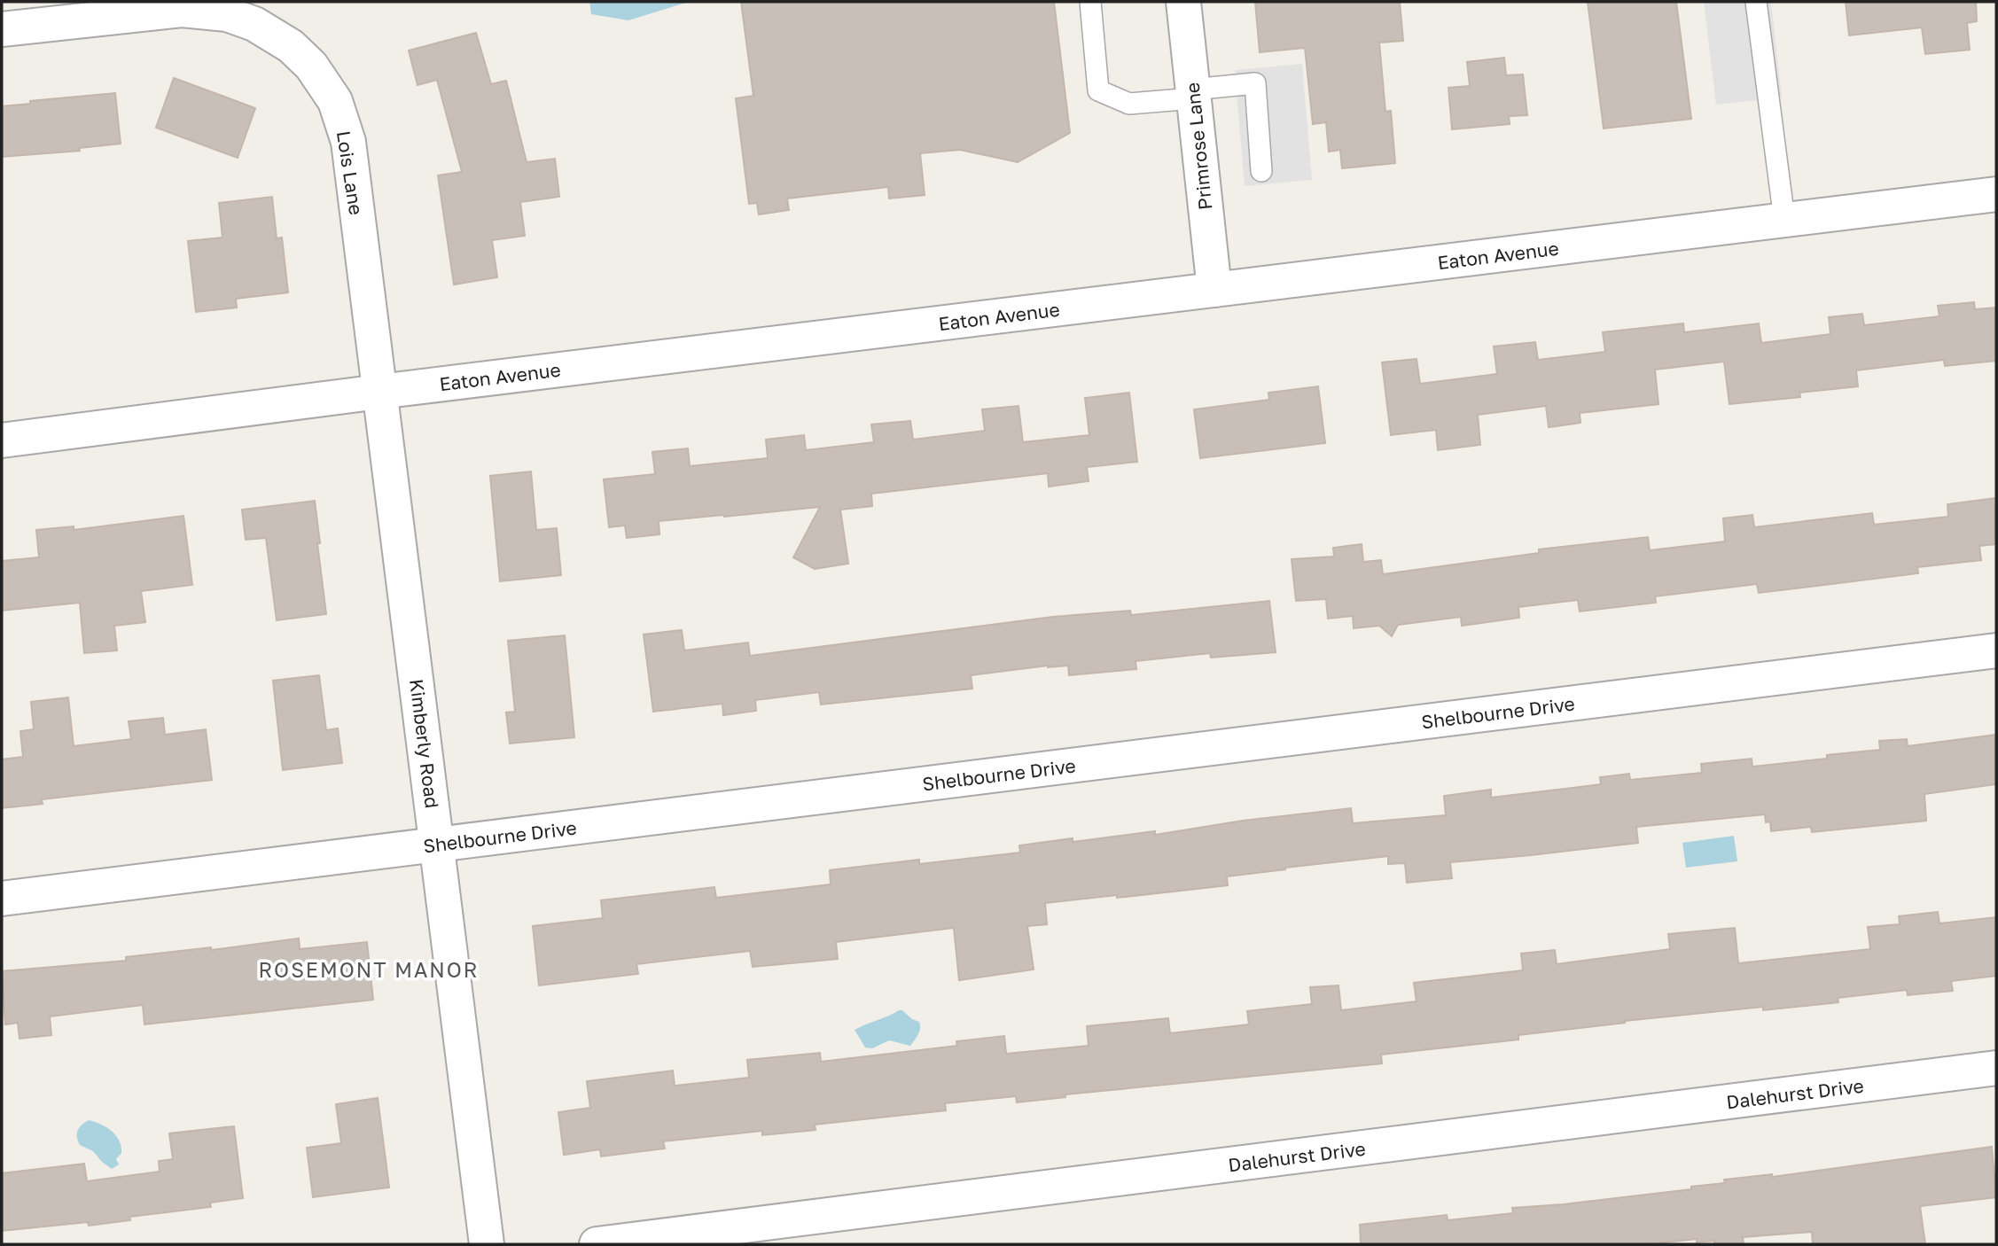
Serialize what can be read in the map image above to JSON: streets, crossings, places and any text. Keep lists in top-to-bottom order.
{
  "streets": {
    "street": [
      "Primrose Lane",
      "Lois Lane",
      "Eaton Avenue",
      "Shelbourne Drive",
      "Kimberly Road",
      "Dalehurst Drive"
    ]
  },
  "crossings": [
    ["Primrose Lane", "Eaton Avenue"],
    ["Lois Lane", "Eaton Avenue"],
    ["Lois Lane", "Kimberly Road"],
    ["Eaton Avenue", "Kimberly Road"],
    ["Shelbourne Drive", "Kimberly Road"]
  ],
  "districts": ["ROSEMONT MANOR"]
}
